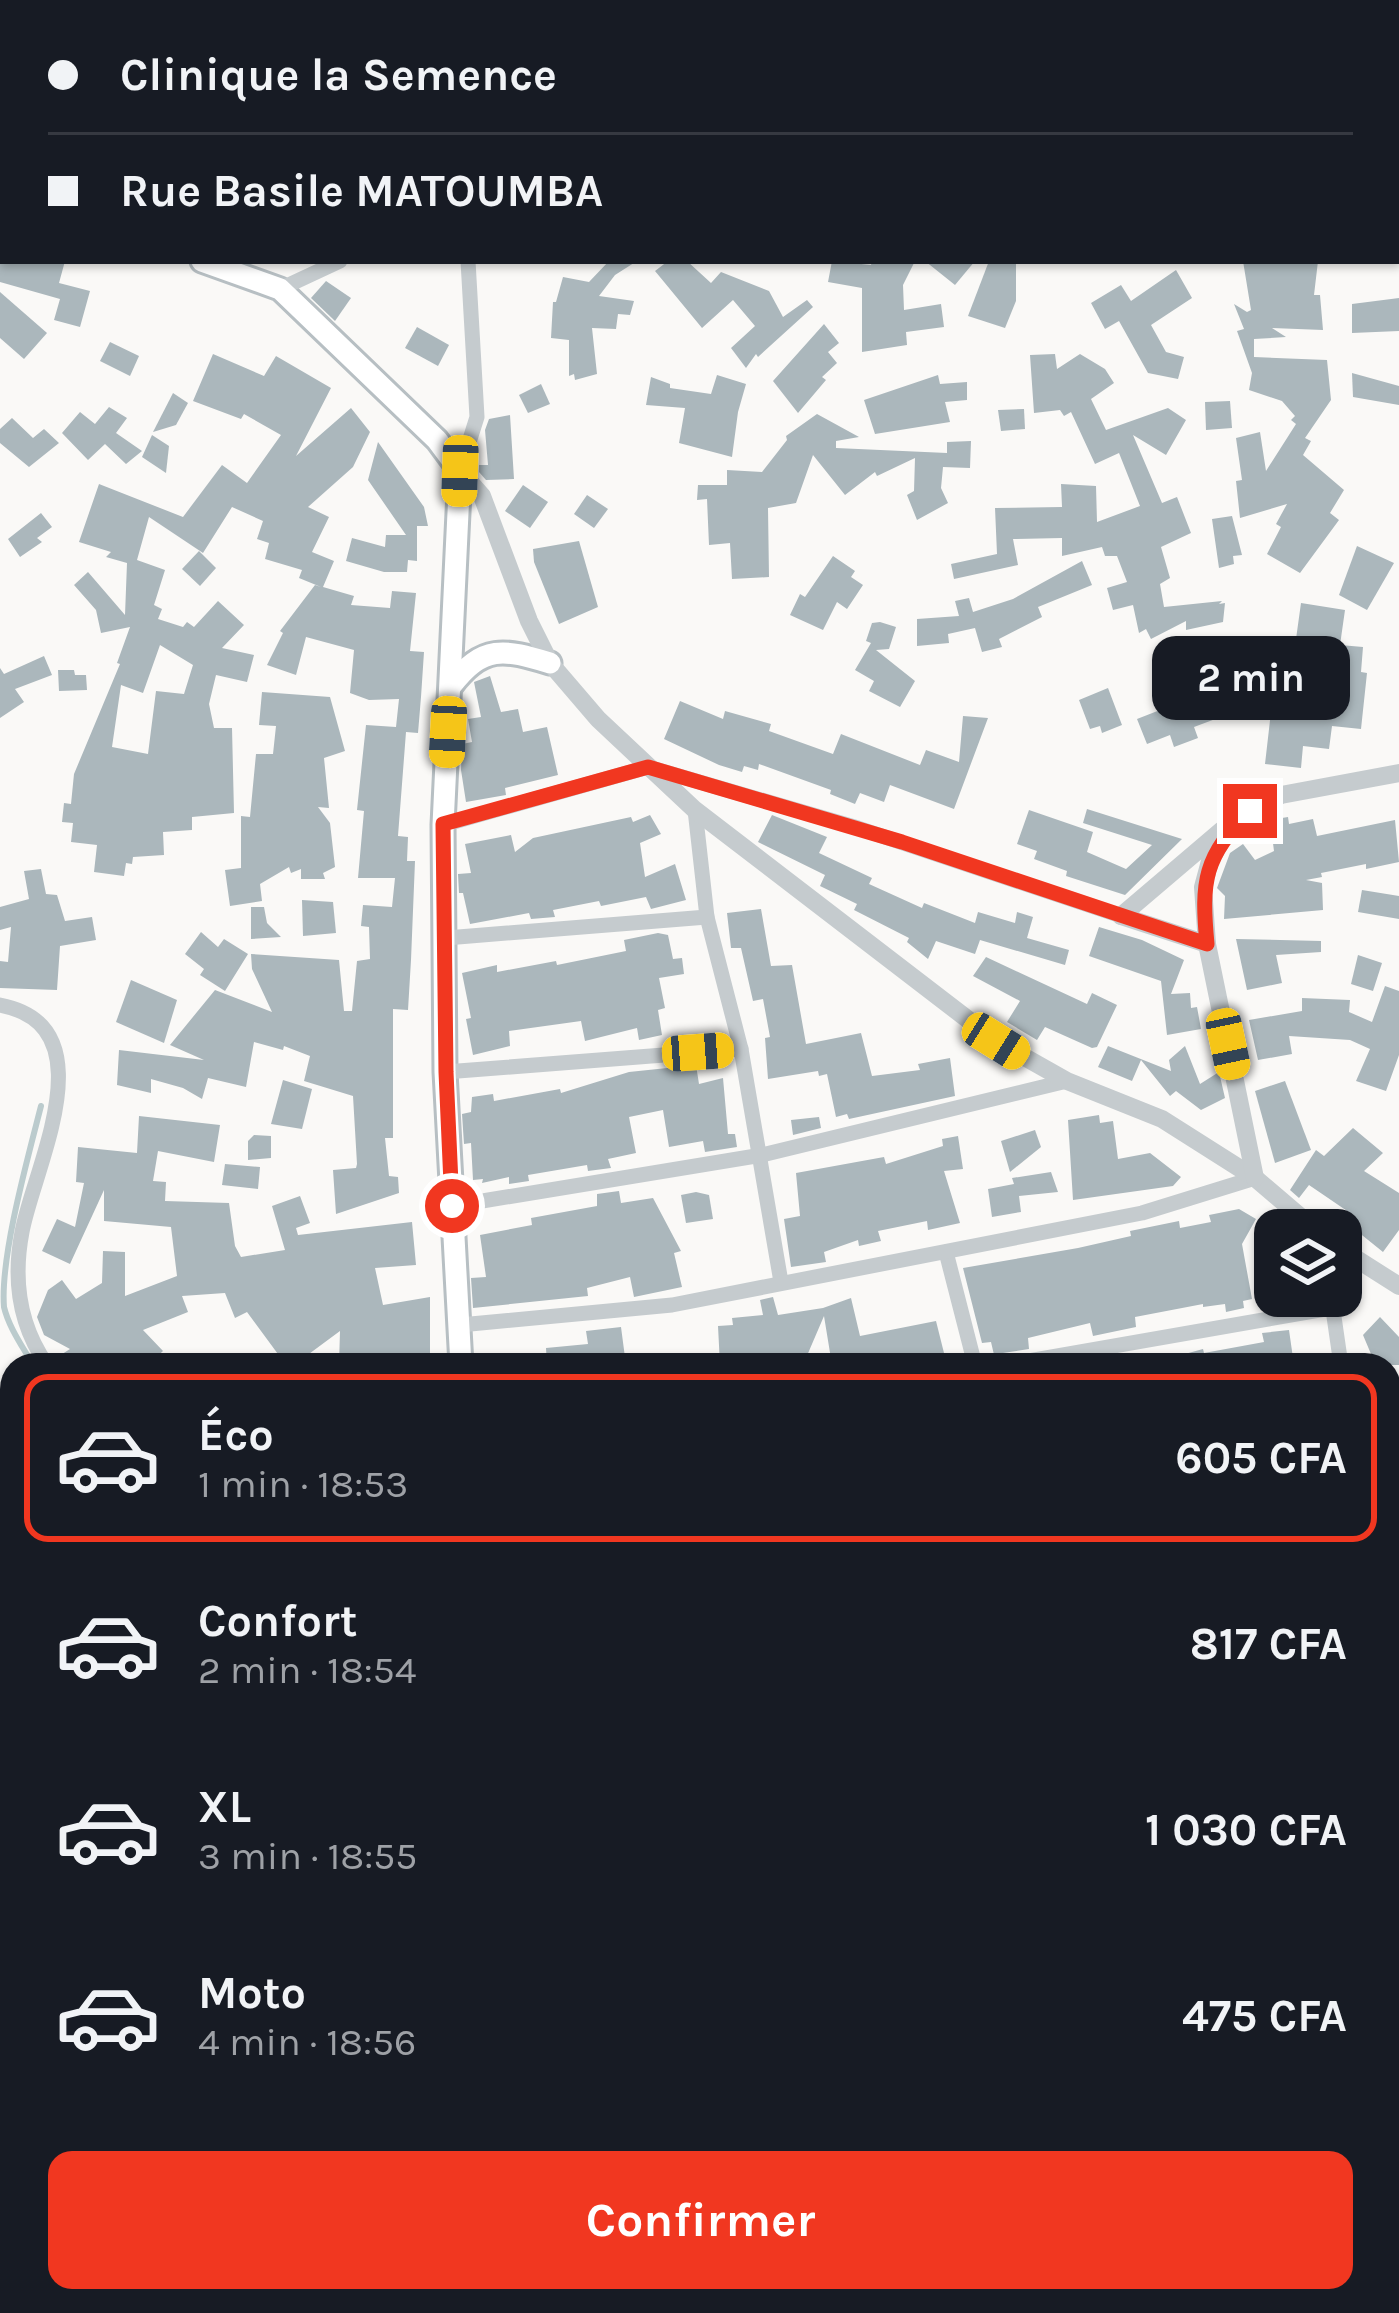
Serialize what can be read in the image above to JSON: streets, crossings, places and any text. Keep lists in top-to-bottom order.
{
  "page": {
    "banner": ["Clinique la Semence", "Rue Basile MATOUMBA"],
    "bubble": "2 min",
    "list": [
      {
        "name": "Éco",
        "note": "1 min · 18:53",
        "value": "605 CFA"
      },
      {
        "name": "Confort",
        "note": "2 min · 18:54",
        "value": "817 CFA"
      },
      {
        "name": "XL",
        "note": "3 min · 18:55",
        "value": "1 030 CFA"
      },
      {
        "name": "Moto",
        "note": "4 min · 18:56",
        "value": "475 CFA"
      }
    ],
    "buttons": "Confirmer"
  }
}
